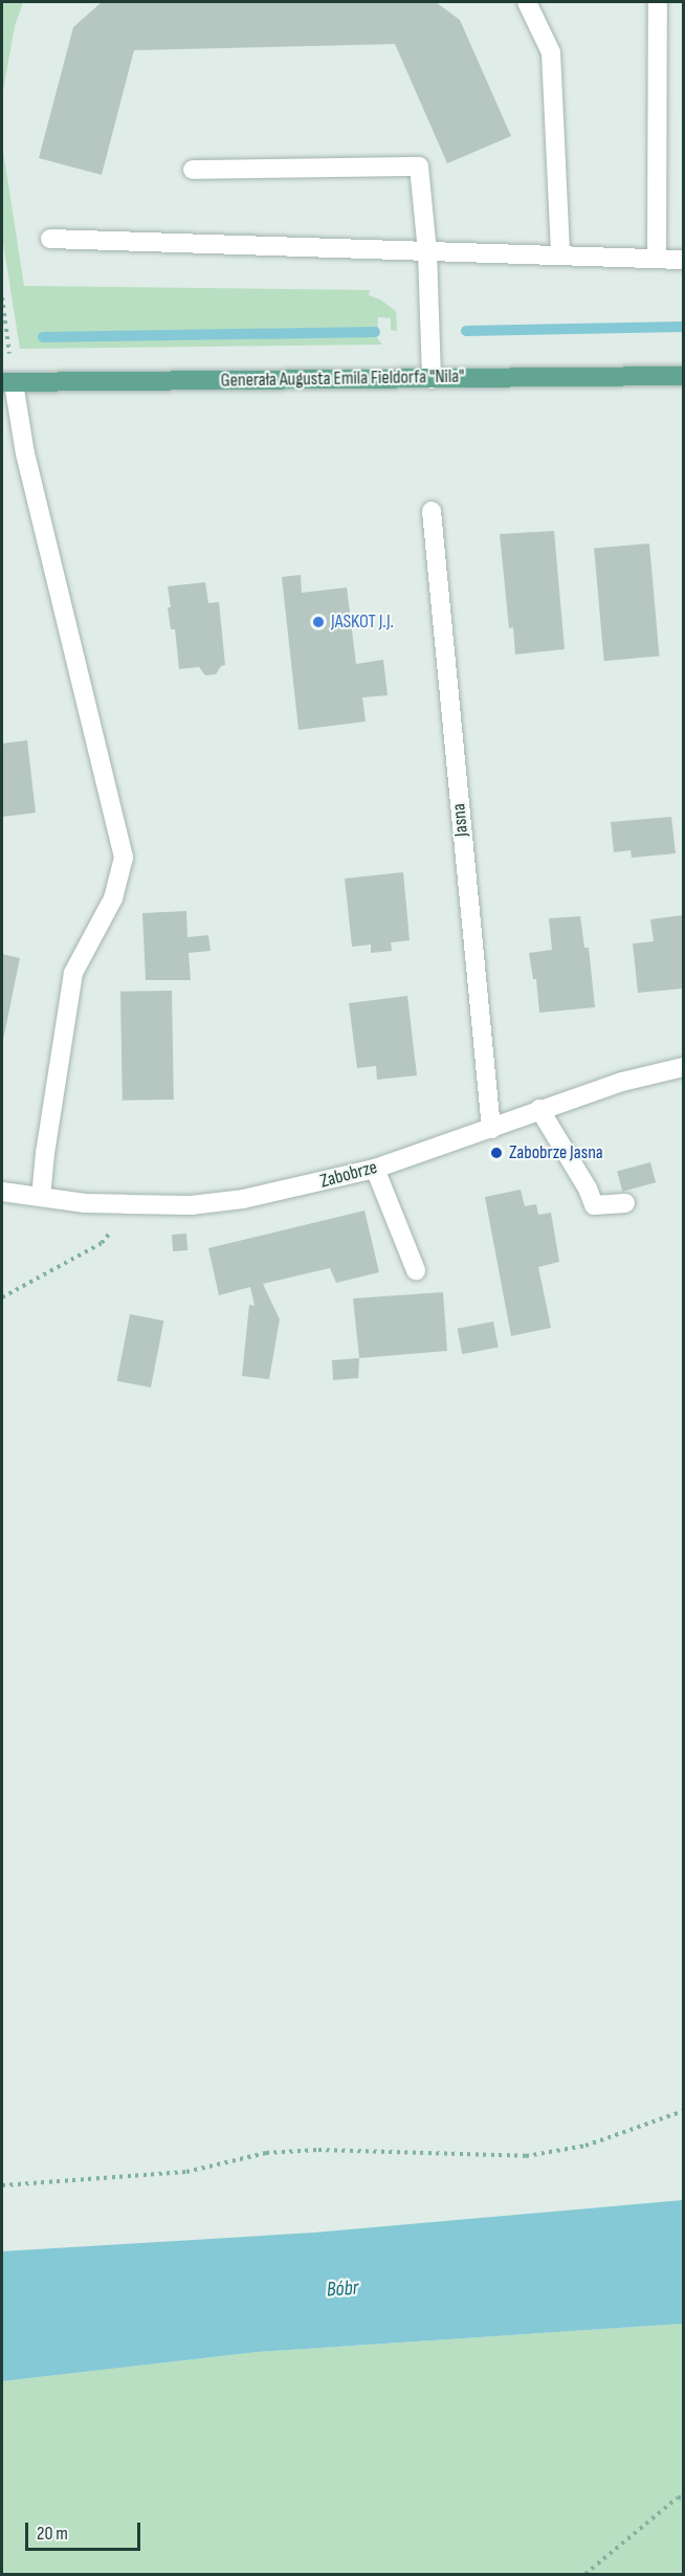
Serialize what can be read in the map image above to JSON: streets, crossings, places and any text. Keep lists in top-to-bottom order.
{
  "streets": {
    "main road": ["Generała Augusta Emila Fieldorfa \"Nila\""],
    "street": ["Jasna", "Zabobrze"]
  },
  "crossings": [
    ["Jasna", "Zabobrze"]
  ],
  "water": ["Bóbr"],
  "places": ["JASKOT J.J.", "Zabobrze Jasna"],
  "scale_bar": "20 m"
}
